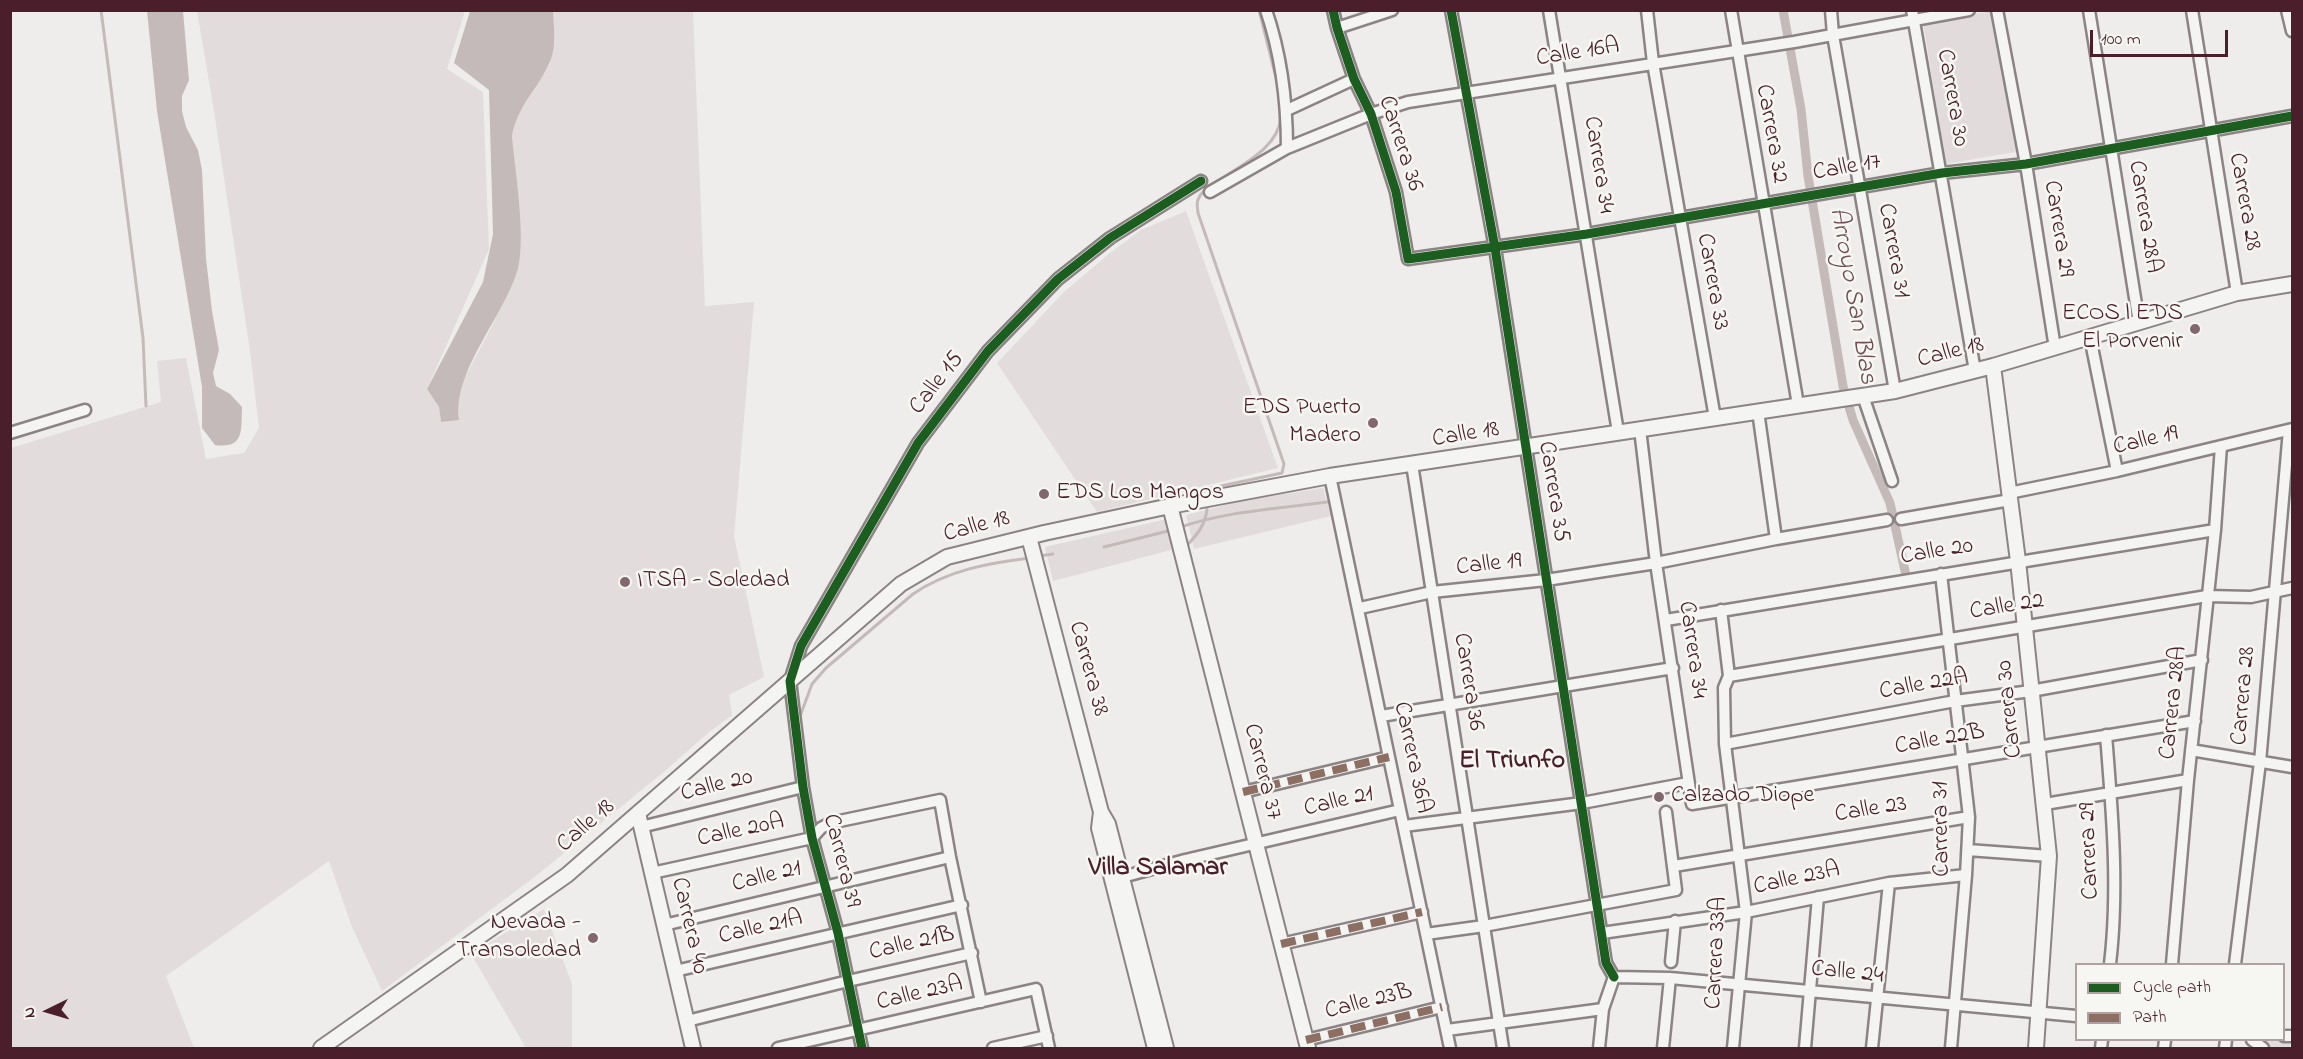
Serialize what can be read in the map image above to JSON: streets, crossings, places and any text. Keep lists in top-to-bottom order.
{
  "streets": {
    "street": [
      "Calle 16A",
      "Carrera 30",
      "Carrera 32",
      "Carrera 36",
      "Carrera 34",
      "Calle 17",
      "Carrera 28",
      "Carrera 28A",
      "Carrera 29",
      "Carrera 31",
      "Carrera 33",
      "Calle 18",
      "Calle 15",
      "Calle 19",
      "Carrera 35",
      "Calle 20",
      "Calle 22",
      "Carrera 38",
      "Calle 22A",
      "Calle 22B",
      "Carrera 36A",
      "Carrera 37",
      "Calle 21",
      "Calle 23",
      "Calle 20A",
      "Carrera 39",
      "Calle 23A",
      "Carrera 40",
      "Calle 21A",
      "Calle 21B",
      "Carrera 33A",
      "Calle 24",
      "Calle 23B"
    ]
  },
  "crossings": [
    ["Calle 16A", "Carrera 30"],
    ["Calle 16A", "Carrera 32"],
    ["Calle 16A", "Carrera 36"],
    ["Calle 16A", "Carrera 34"],
    ["Calle 16A", "Carrera 31"],
    ["Calle 16A", "Carrera 33"],
    ["Calle 16A", "Carrera 35"],
    ["Carrera 30", "Calle 17"],
    ["Carrera 30", "Calle 18"],
    ["Carrera 30", "Calle 19"],
    ["Carrera 30", "Calle 20"],
    ["Carrera 30", "Calle 22"],
    ["Carrera 30", "Calle 22A"],
    ["Carrera 30", "Calle 22B"],
    ["Carrera 30", "Calle 24"],
    ["Carrera 32", "Calle 17"],
    ["Carrera 32", "Calle 18"],
    ["Carrera 36", "Calle 17"],
    ["Carrera 36", "Calle 18"],
    ["Carrera 36", "Calle 19"],
    ["Carrera 36", "Calle 21"],
    ["Carrera 34", "Calle 17"],
    ["Carrera 34", "Calle 18"],
    ["Carrera 34", "Calle 19"],
    ["Carrera 34", "Calle 20"],
    ["Carrera 34", "Calle 22B"],
    ["Carrera 34", "Calle 21"],
    ["Calle 17", "Carrera 28"],
    ["Calle 17", "Carrera 28A"],
    ["Calle 17", "Carrera 29"],
    ["Calle 17", "Carrera 31"],
    ["Calle 17", "Carrera 33"],
    ["Calle 17", "Carrera 35"],
    ["Carrera 28", "Calle 18"],
    ["Carrera 28", "Calle 19"],
    ["Carrera 28", "Calle 22"],
    ["Carrera 28A", "Calle 18"],
    ["Carrera 28A", "Calle 19"],
    ["Carrera 28A", "Calle 20"],
    ["Carrera 28A", "Calle 22"],
    ["Carrera 28A", "Calle 22A"],
    ["Carrera 28A", "Calle 22B"],
    ["Carrera 29", "Calle 18"],
    ["Carrera 29", "Calle 22B"],
    ["Carrera 31", "Calle 18"],
    ["Carrera 31", "Calle 20"],
    ["Carrera 31", "Calle 22"],
    ["Carrera 31", "Calle 22A"],
    ["Carrera 31", "Calle 22B"],
    ["Carrera 31", "Calle 23"],
    ["Carrera 31", "Calle 23A"],
    ["Carrera 31", "Calle 24"],
    ["Carrera 33", "Calle 18"],
    ["Calle 18", "Calle 15"],
    ["Calle 18", "Carrera 35"],
    ["Calle 18", "Carrera 38"],
    ["Calle 18", "Carrera 36A"],
    ["Calle 18", "Carrera 37"],
    ["Calle 18", "Carrera 39"],
    ["Calle 18", "Carrera 40"],
    ["Calle 15", "Carrera 39"],
    ["Calle 19", "Carrera 35"],
    ["Calle 19", "Carrera 36A"],
    ["Carrera 35", "Calle 21"],
    ["Carrera 35", "Calle 23A"],
    ["Carrera 35", "Calle 24"],
    ["Calle 20", "Carrera 39"],
    ["Calle 20", "Carrera 40"],
    ["Calle 20", "Carrera 33A"],
    ["Calle 22", "Carrera 33A"],
    ["Carrera 38", "Calle 21"],
    ["Calle 22A", "Carrera 33A"],
    ["Calle 22B", "Carrera 33A"],
    ["Carrera 36A", "Calle 21"],
    ["Carrera 36A", "Calle 23B"],
    ["Carrera 37", "Calle 21"],
    ["Carrera 37", "Calle 23B"],
    ["Calle 21", "Calle 20A"],
    ["Calle 21", "Carrera 39"],
    ["Calle 21", "Carrera 40"],
    ["Calle 23", "Carrera 33A"],
    ["Calle 20A", "Carrera 39"],
    ["Calle 20A", "Carrera 40"],
    ["Carrera 39", "Calle 23A"],
    ["Carrera 39", "Calle 21A"],
    ["Carrera 39", "Calle 21B"],
    ["Calle 23A", "Carrera 33A"],
    ["Carrera 40", "Calle 21A"],
    ["Carrera 40", "Calle 21B"],
    ["Carrera 33A", "Calle 24"]
  ],
  "districts": ["El Triunfo", "Villa Salamar"],
  "water": ["Arroyo San Blas"],
  "places": [
    "ECOS | EDS El Porvenir",
    "EDS Puerto Madero",
    "EDS Los Mangos",
    "ITSA - Soledad",
    "Calzado Diope",
    "Nevada - Transoledad"
  ],
  "legend": ["Cycle path", "Path"],
  "scale_bar": "100 m",
  "north": "left"
}
